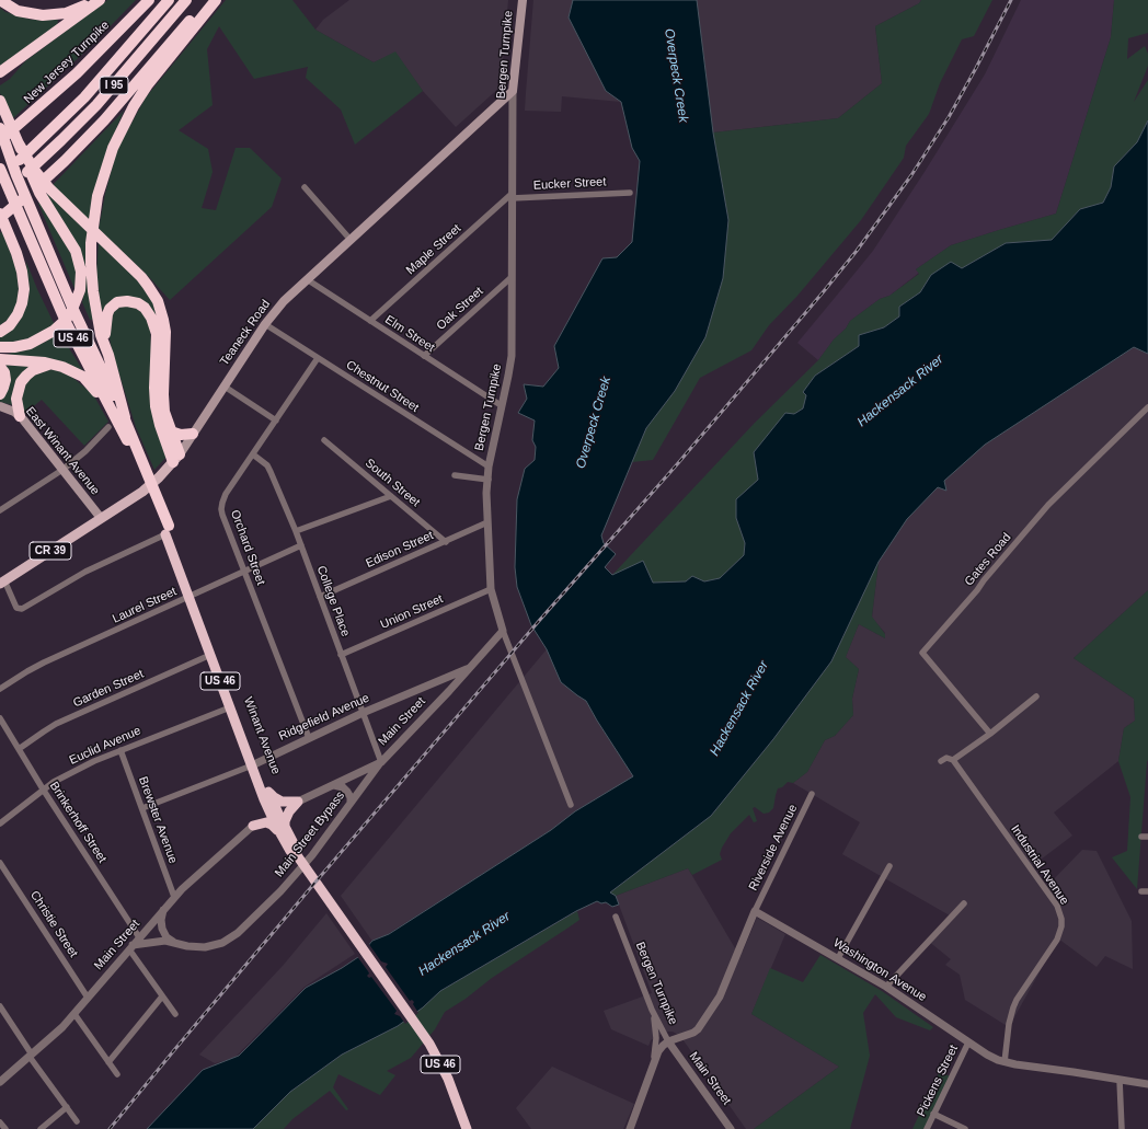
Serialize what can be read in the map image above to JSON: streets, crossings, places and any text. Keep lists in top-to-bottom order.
{
  "streets": {
    "highway": [
      "New Jersey Turnpike",
      "I 95",
      "US 46",
      "Winant Avenue"
    ],
    "main road": [
      "Bergen Turnpike",
      "Teaneck Road",
      "East Winant Avenue",
      "CR 39"
    ],
    "street": [
      "Eucker Street",
      "Maple Street",
      "Oak Street",
      "Elm Street",
      "Chestnut Street",
      "South Street",
      "Orchard Street",
      "Edison Street",
      "Gates Road",
      "College Place",
      "Laurel Street",
      "Union Street",
      "Garden Street",
      "Ridgefield Avenue",
      "Main Street",
      "Euclid Avenue",
      "Brewster Avenue",
      "Brinkerhoff Street",
      "Main Street Bypass",
      "Riverside Avenue",
      "Industrial Avenue",
      "Christie Street",
      "Washington Avenue",
      "Pickens Street"
    ]
  },
  "crossings": [
    ["Bergen Turnpike", "Eucker Street"],
    ["Bergen Turnpike", "Maple Street"],
    ["Bergen Turnpike", "Oak Street"],
    ["Bergen Turnpike", "Teaneck Road"],
    ["Bergen Turnpike", "Elm Street"],
    ["Bergen Turnpike", "Chestnut Street"],
    ["Bergen Turnpike", "Edison Street"],
    ["Bergen Turnpike", "Union Street"],
    ["Bergen Turnpike", "Main Street"],
    ["Eucker Street", "Maple Street"],
    ["Maple Street", "Elm Street"],
    ["Oak Street", "Elm Street"],
    ["Teaneck Road", "Elm Street"],
    ["Teaneck Road", "Chestnut Street"],
    ["Teaneck Road", "East Winant Avenue"],
    ["US 46", "Winant Avenue"],
    ["Chestnut Street", "Orchard Street"],
    ["South Street", "Edison Street"],
    ["Orchard Street", "College Place"],
    ["Orchard Street", "Laurel Street"],
    ["Orchard Street", "Ridgefield Avenue"],
    ["Edison Street", "College Place"],
    ["College Place", "Laurel Street"],
    ["College Place", "Union Street"],
    ["College Place", "Ridgefield Avenue"],
    ["College Place", "Main Street"],
    ["College Place", "Main Street Bypass"],
    ["Laurel Street", "Winant Avenue"],
    ["Garden Street", "Winant Avenue"],
    ["Garden Street", "Brinkerhoff Street"],
    ["Ridgefield Avenue", "Main Street"],
    ["Ridgefield Avenue", "Winant Avenue"],
    ["Ridgefield Avenue", "Brewster Avenue"],
    ["Main Street", "Brewster Avenue"],
    ["Main Street", "Brinkerhoff Street"],
    ["Main Street", "Main Street Bypass"],
    ["Main Street", "Christie Street"],
    ["Winant Avenue", "Euclid Avenue"],
    ["Euclid Avenue", "Brewster Avenue"],
    ["Euclid Avenue", "Brinkerhoff Street"],
    ["Riverside Avenue", "Washington Avenue"],
    ["Industrial Avenue", "Washington Avenue"],
    ["Washington Avenue", "Pickens Street"]
  ],
  "water": ["Overpeck Creek", "Hackensack River"]
}
